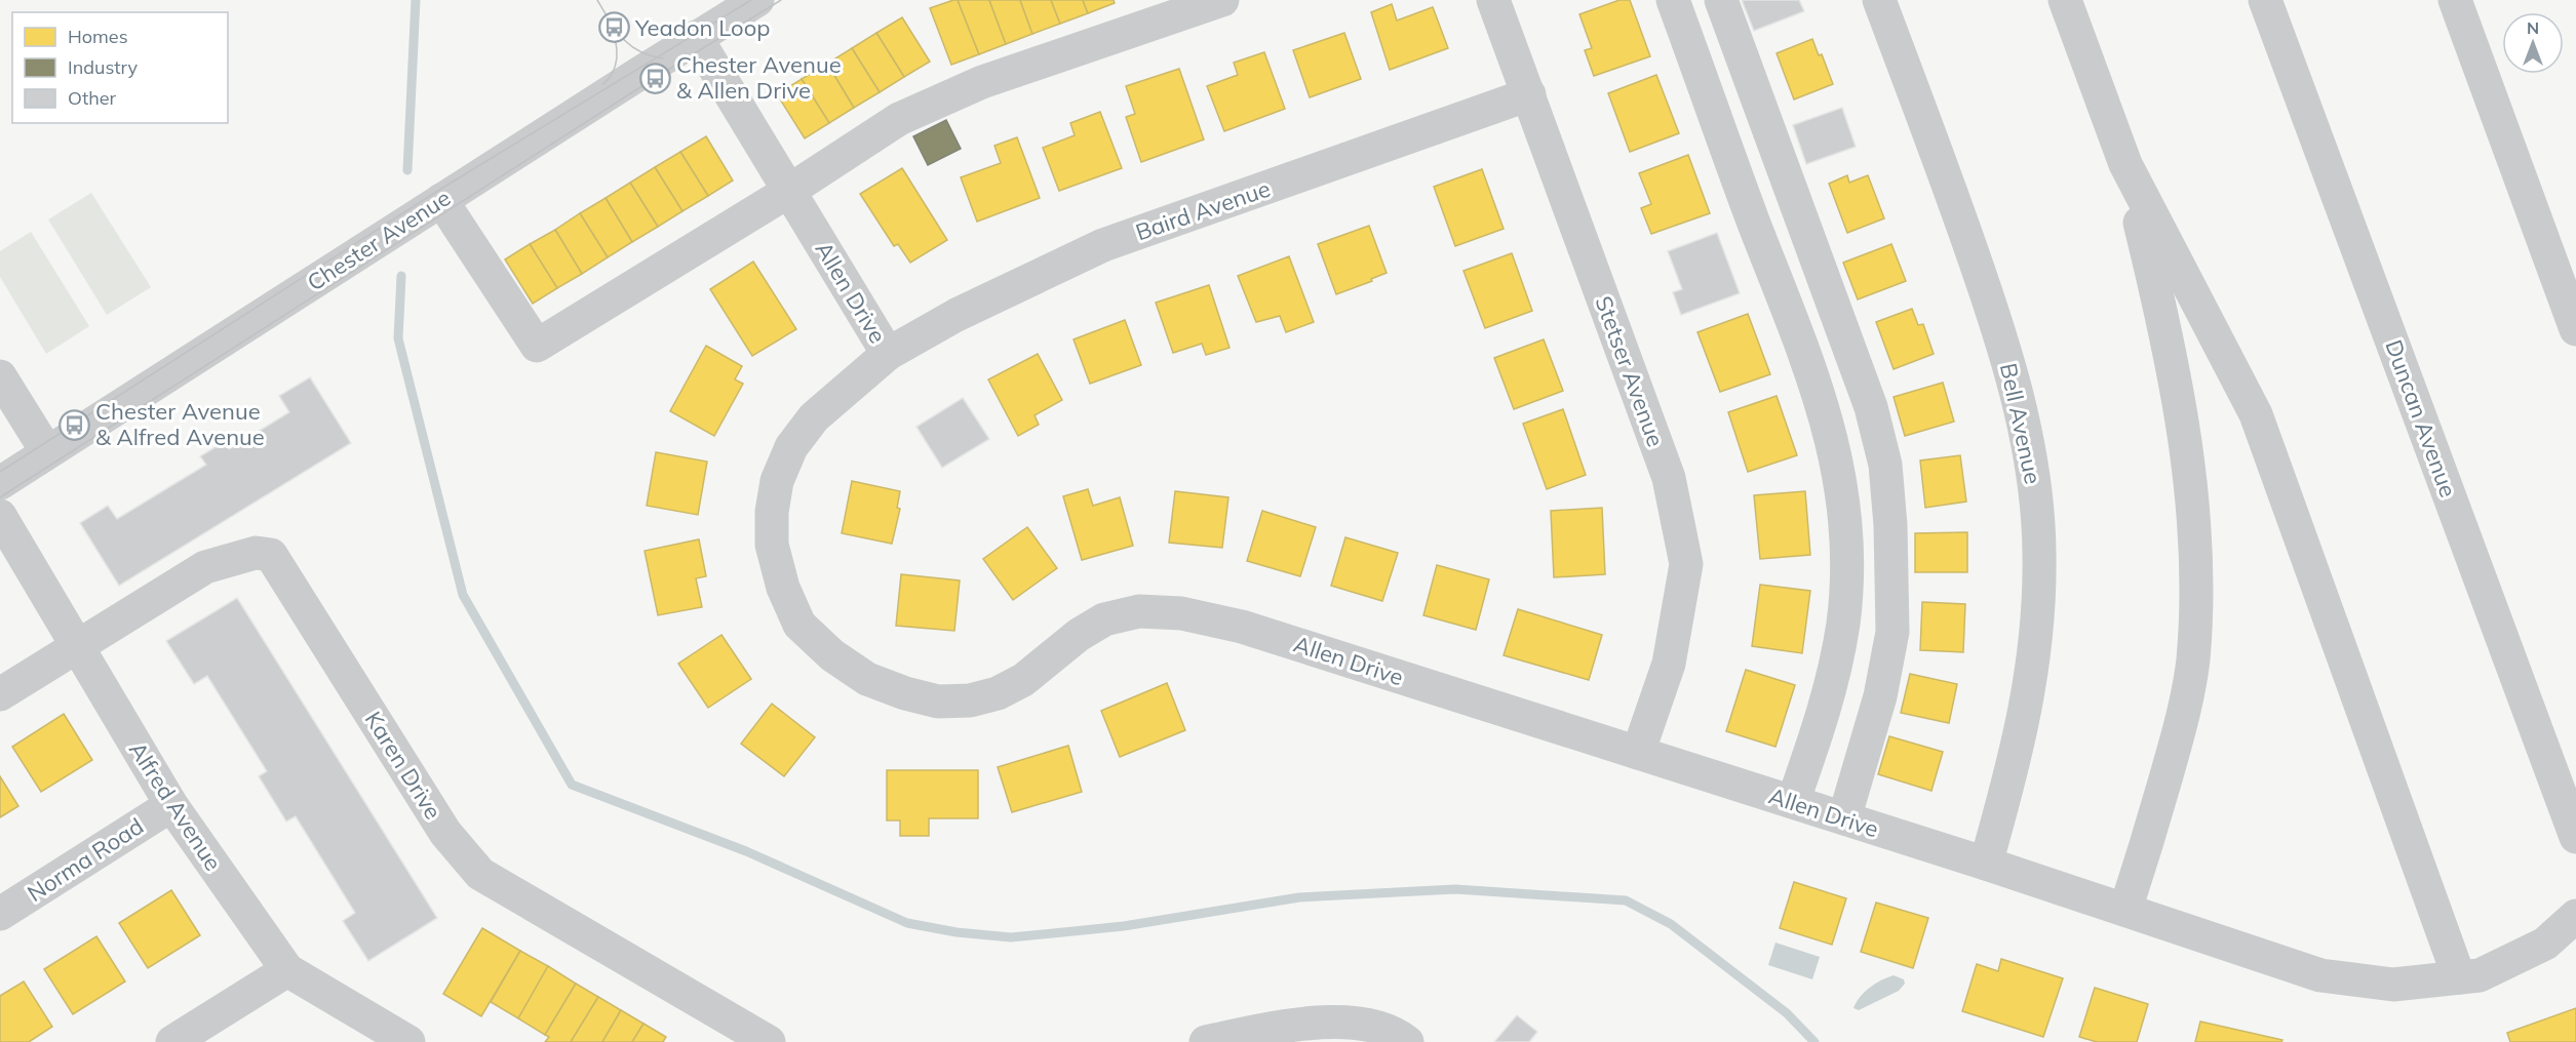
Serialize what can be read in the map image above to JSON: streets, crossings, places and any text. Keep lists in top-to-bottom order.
{
  "streets": {
    "street": [
      "Baird Avenue",
      "Chester Avenue",
      "Allen Drive",
      "Stetser Avenue",
      "Duncan Avenue",
      "Bell Avenue",
      "Karen Drive",
      "Alfred Avenue",
      "Norma Road"
    ]
  },
  "crossings": [
    ["Baird Avenue", "Allen Drive"],
    ["Baird Avenue", "Stetser Avenue"],
    ["Chester Avenue", "Allen Drive"],
    ["Allen Drive", "Stetser Avenue"],
    ["Allen Drive", "Bell Avenue"],
    ["Karen Drive", "Alfred Avenue"],
    ["Alfred Avenue", "Norma Road"]
  ],
  "places": {
    "bus stop": ["Yeadon Loop", "Chester Avenue & Allen Drive", "Chester Avenue & Alfred Avenue"]
  },
  "legend": ["Homes", "Industry", "Other"],
  "north": "top"
}
